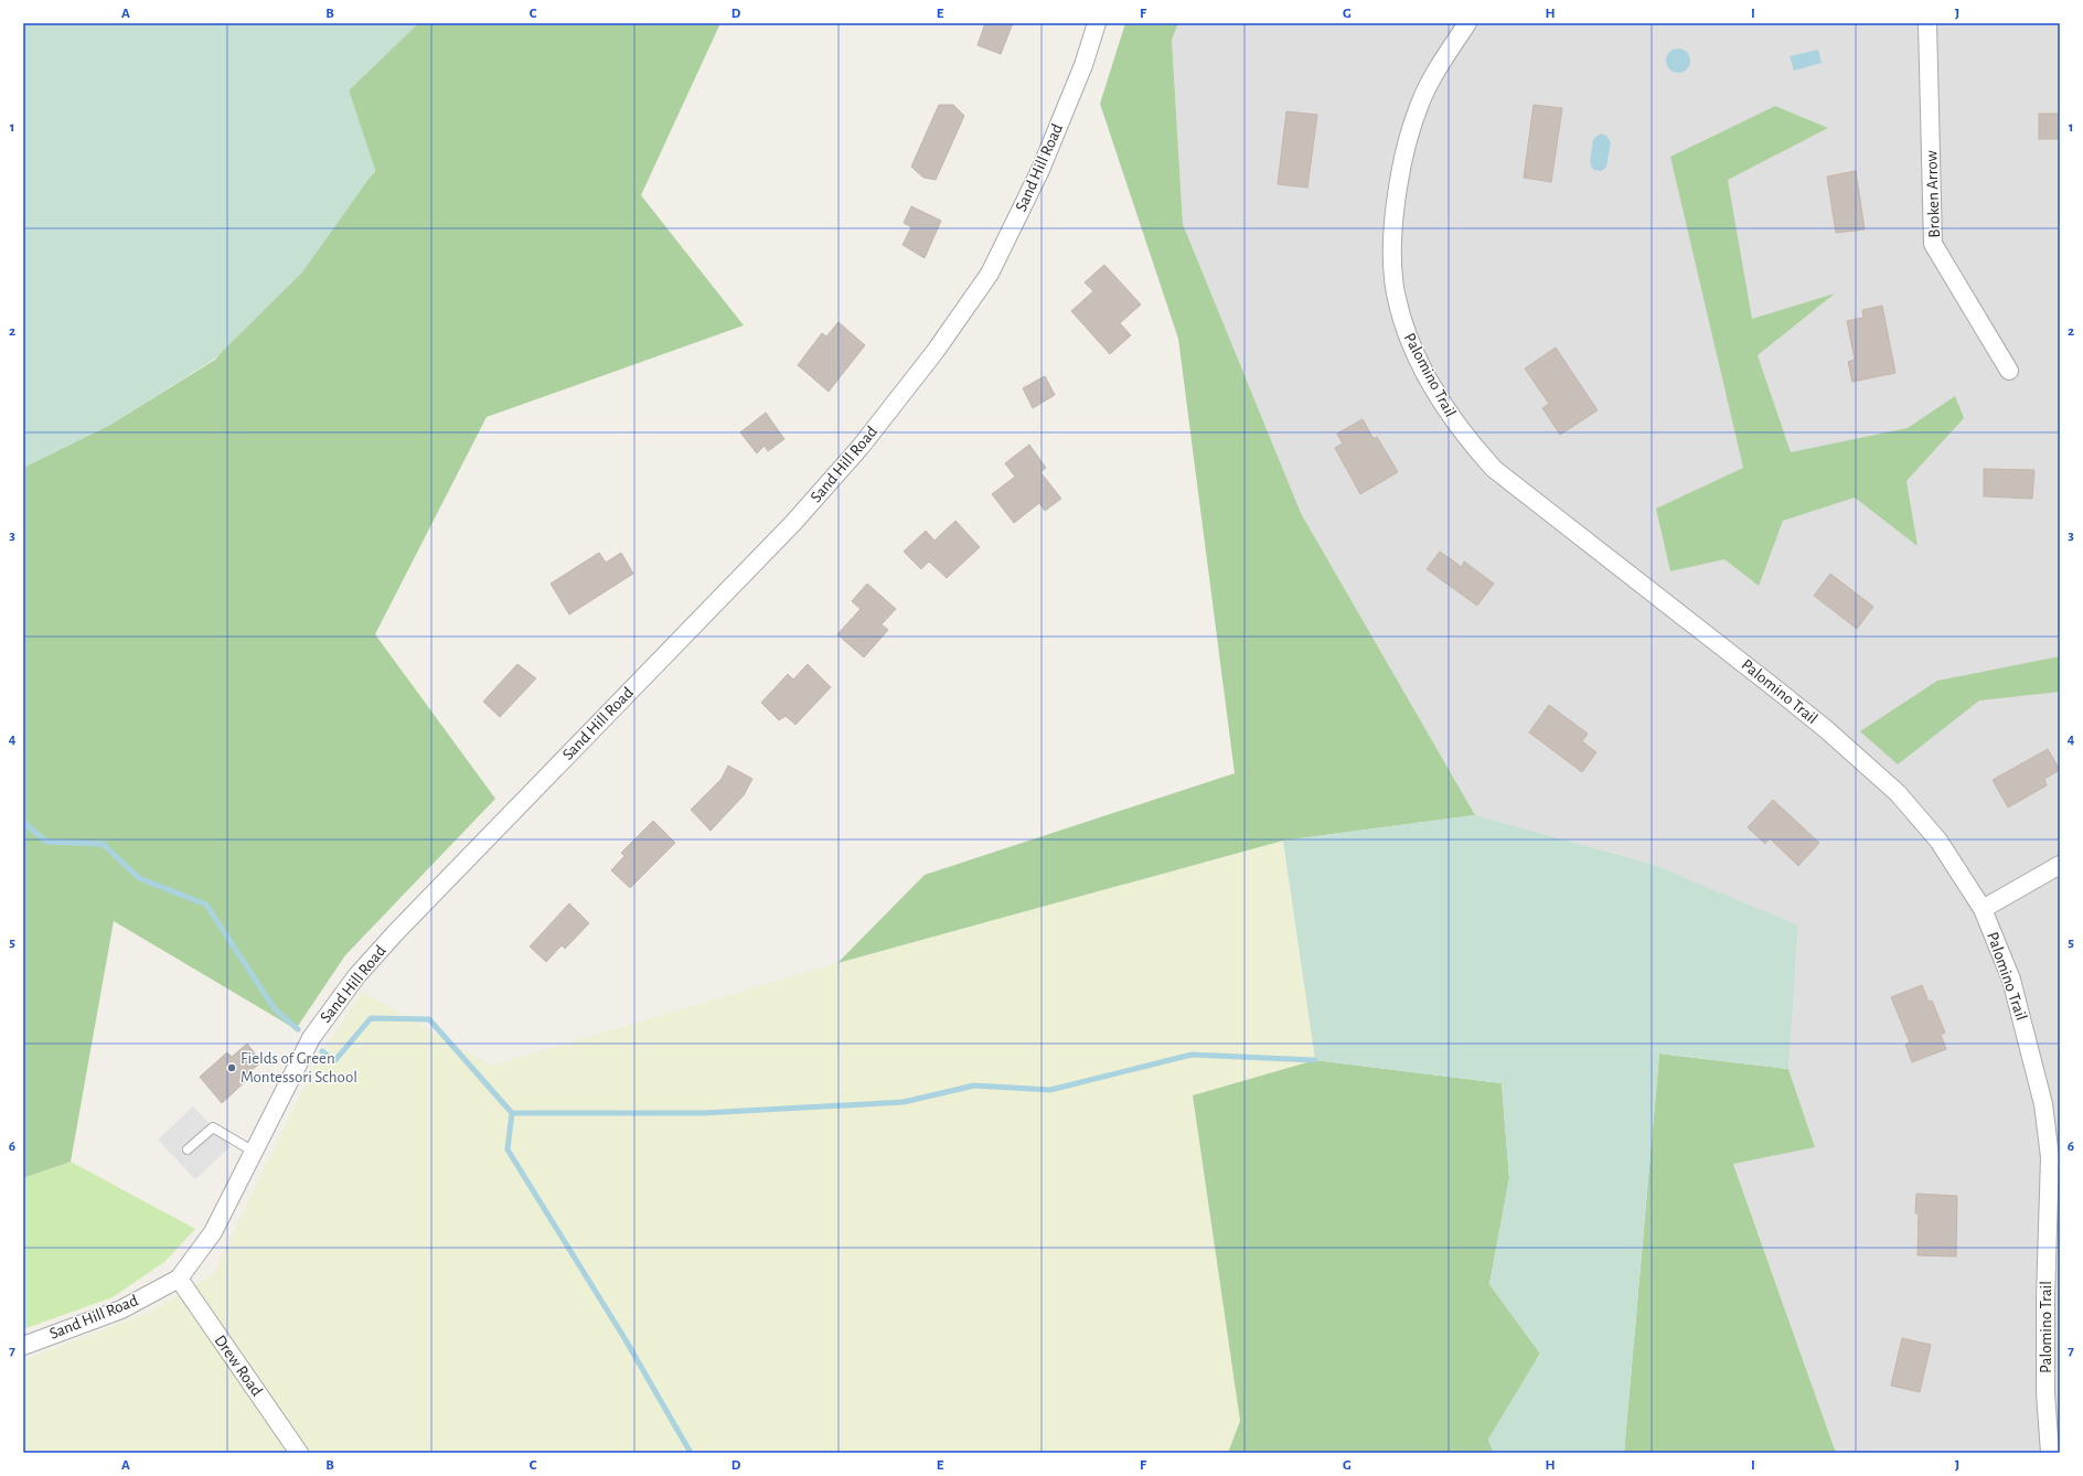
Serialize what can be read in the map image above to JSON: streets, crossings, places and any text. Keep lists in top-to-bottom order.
{
  "streets": {
    "street": [
      "Sand Hill Road",
      "Broken Arrow",
      "Palomino Trail",
      "Drew Road"
    ]
  },
  "crossings": [
    ["Sand Hill Road", "Drew Road"]
  ],
  "places": ["Fields of Green Montessori School"],
  "grid": {
    "columns": [
      "A",
      "B",
      "C",
      "D",
      "E",
      "F",
      "G",
      "H",
      "I",
      "J"
    ],
    "rows": [
      "1",
      "2",
      "3",
      "4",
      "5",
      "6",
      "7"
    ]
  }
}
